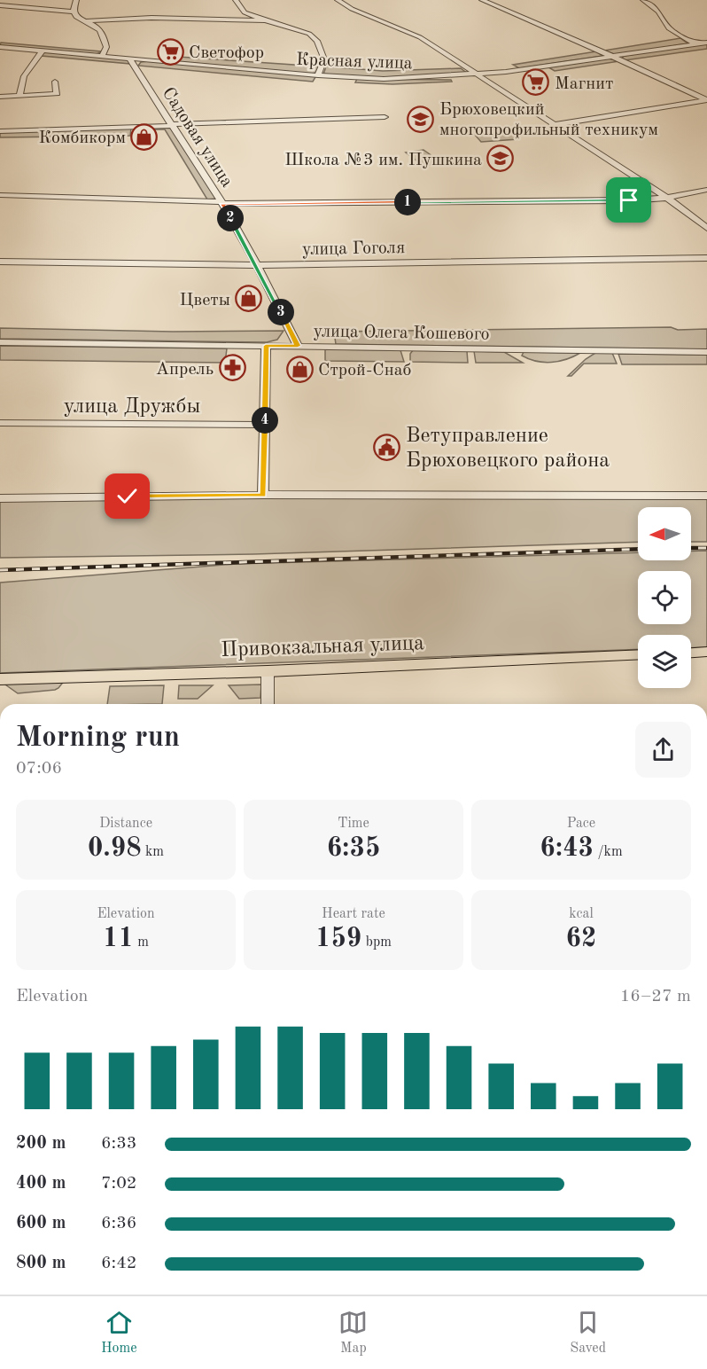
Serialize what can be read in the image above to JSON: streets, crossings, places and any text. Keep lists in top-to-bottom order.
{
  "streets": {
    "main road": ["Привокзальная улица"],
    "street": [
      "Красная улица",
      "Садовая улица",
      "улица Гоголя",
      "улица Олега Кошевого",
      "улица Дружбы"
    ]
  },
  "crossings": [
    ["Красная улица", "Садовая улица"],
    ["Садовая улица", "улица Гоголя"],
    ["Садовая улица", "улица Олега Кошевого"]
  ],
  "places": {
    "supermarket": ["Светофор", "Магнит"],
    "school or university": ["Брюховецкий многопрофильный техникум", "Школа №3 им. Пушкина"],
    "shop": ["Комбикорм", "Цветы", "Строй-Снаб"],
    "pharmacy": ["Апрель"],
    "public building": ["Ветуправление Брюховецкого района"]
  },
  "north": "left",
  "page": {
    "pins": [
      "1",
      "2",
      "3",
      "4"
    ],
    "heading": ["Morning run", "07:06"],
    "stats": [
      ["Distance", "0.98 km"],
      ["Time", "6:35"],
      ["Pace", "6:43 /km"],
      ["Elevation", "11 m"],
      ["Heart rate", "159 bpm"],
      ["kcal", "62"]
    ],
    "chart": ["Elevation", "16–27 m"],
    "list": [
      {
        "name": "200 m",
        "note": "6:33"
      },
      {
        "name": "400 m",
        "note": "7:02"
      },
      {
        "name": "600 m",
        "note": "6:36"
      },
      {
        "name": "800 m",
        "note": "6:42"
      }
    ],
    "tabs": ["Home", "Map", "Saved"]
  }
}
